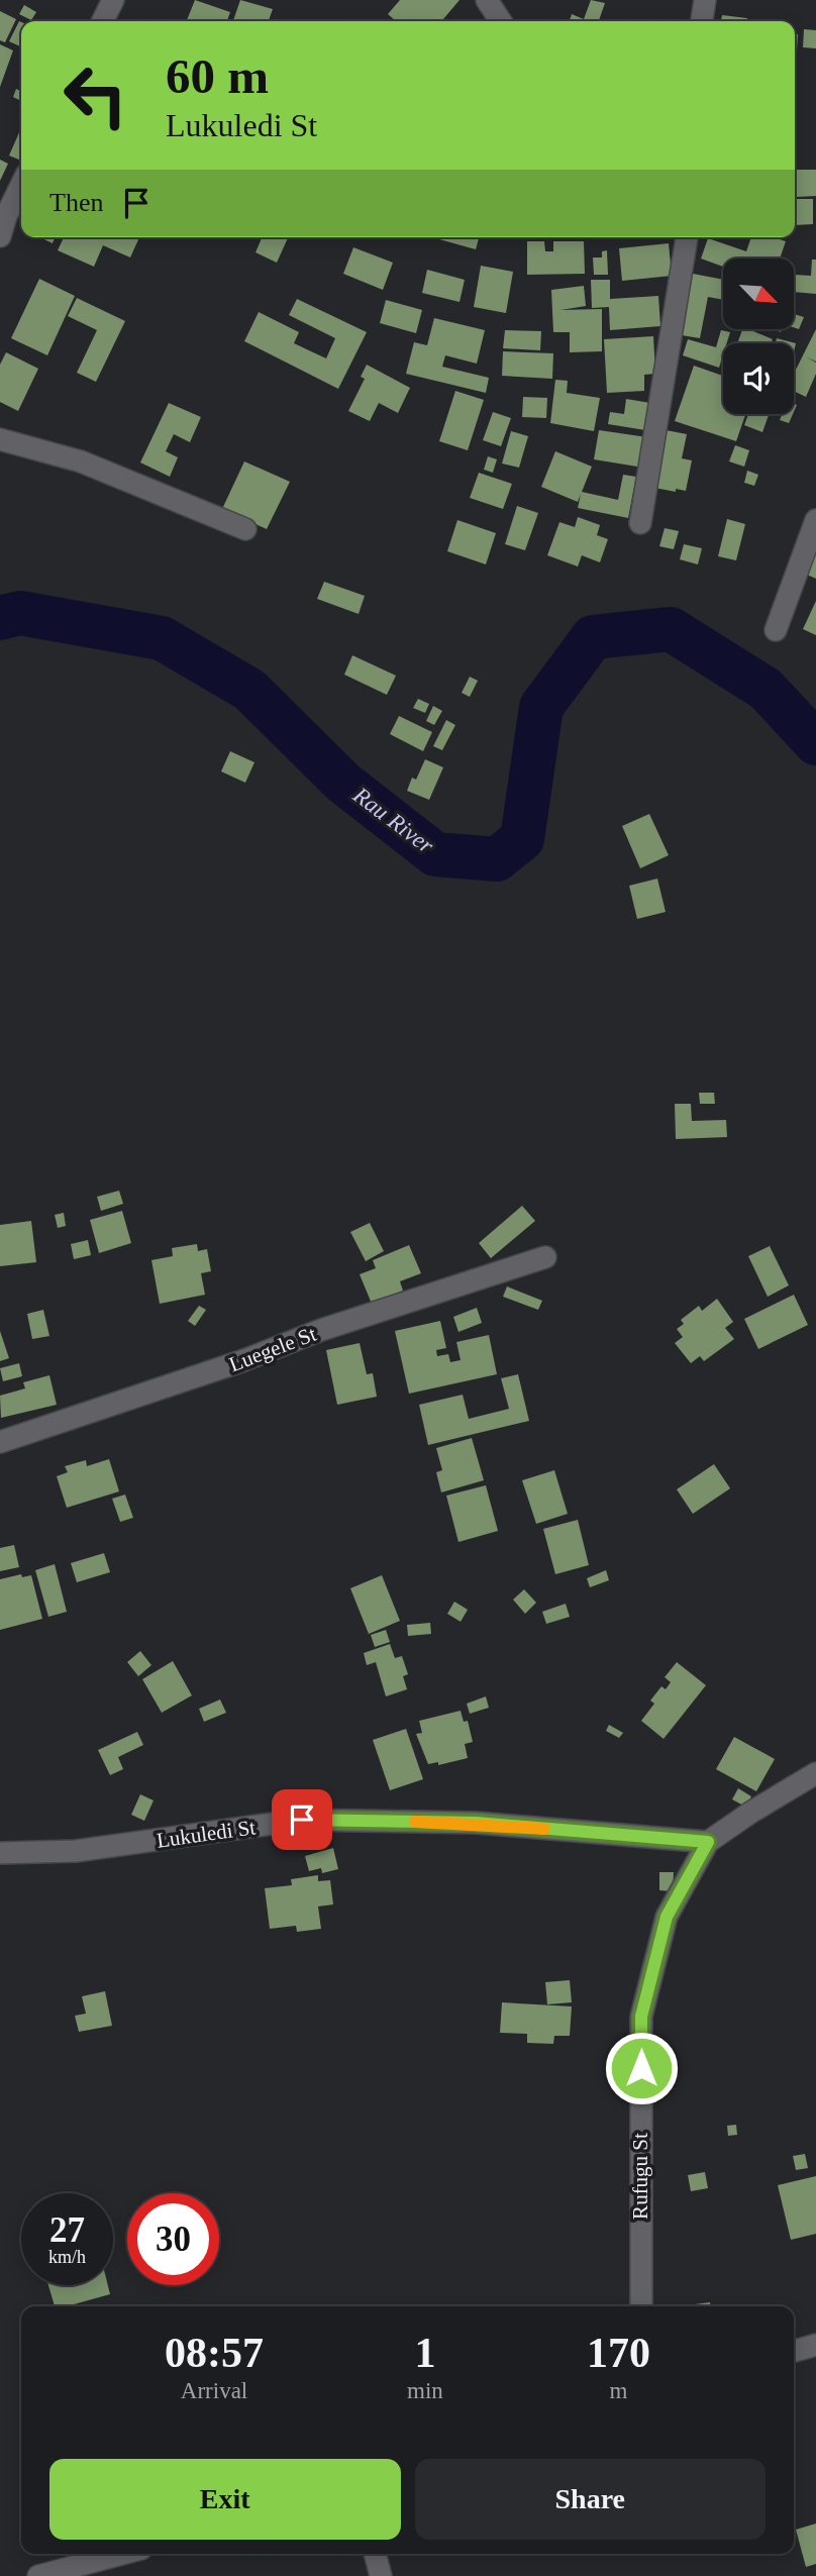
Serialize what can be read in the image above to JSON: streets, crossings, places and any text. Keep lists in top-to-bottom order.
{
  "streets": {
    "street": ["Luegele St", "Lukuledi St", "Rufugu St"]
  },
  "crossings": [
    ["Lukuledi St", "Rufugu St"]
  ],
  "water": ["Rau River"],
  "north": "bottom right",
  "page": {
    "turn": ["60 m", "Lukuledi St"],
    "then": "Then",
    "speed": "27 km/h",
    "limit": "30",
    "eta": [
      "08:57",
      "Arrival",
      "1",
      "min",
      "170",
      "m"
    ],
    "buttons": ["Exit", "Share"]
  }
}
